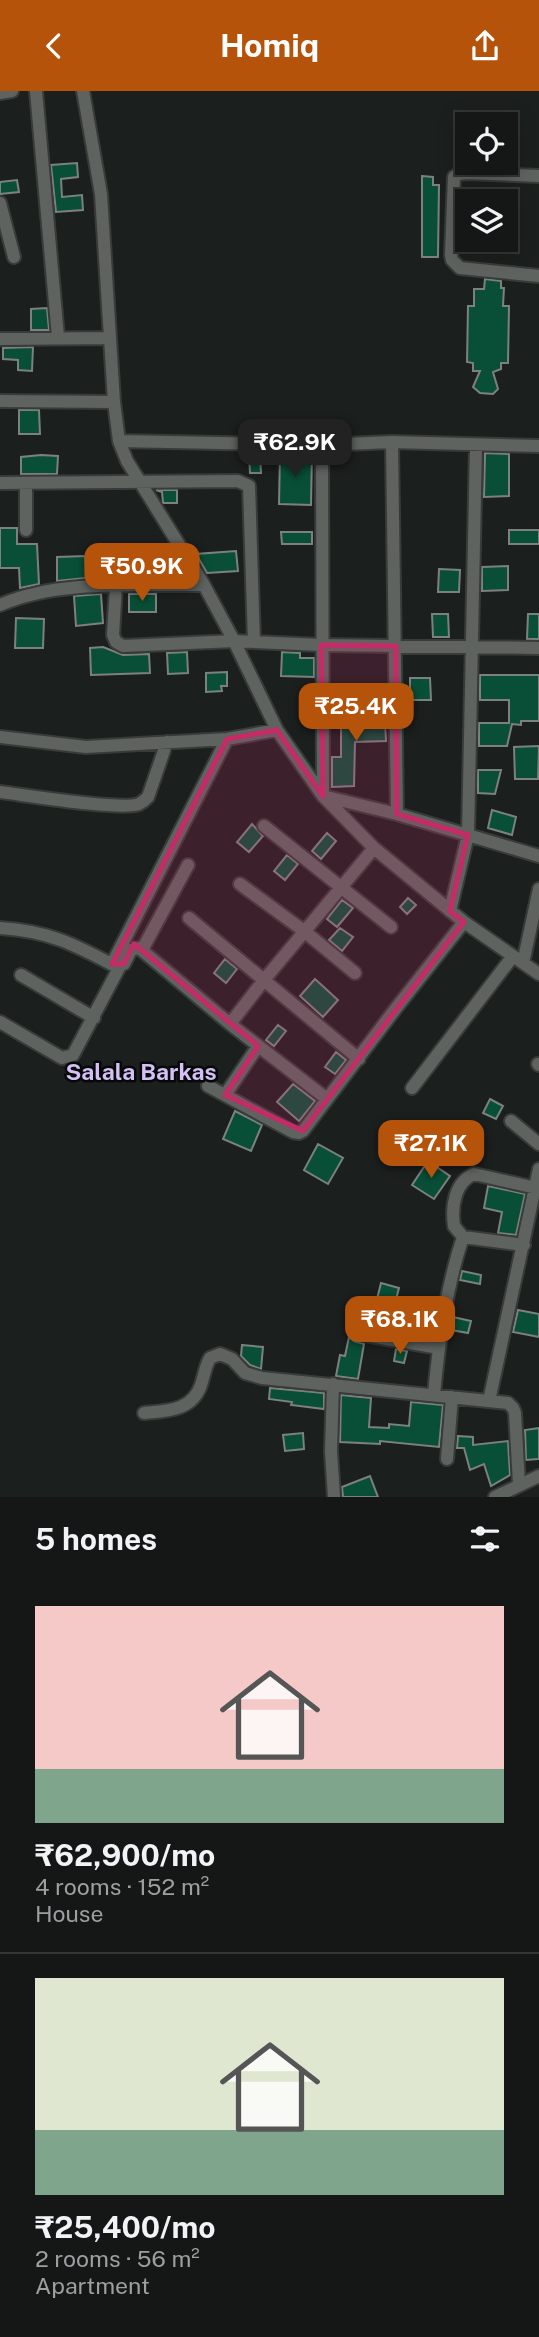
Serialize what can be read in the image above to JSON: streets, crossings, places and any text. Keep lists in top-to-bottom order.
{
  "districts": ["Salala Barkas"],
  "page": {
    "header": "Homiq",
    "price": [
      "₹62.9K",
      "₹50.9K",
      "₹25.4K",
      "₹27.1K",
      "₹68.1K"
    ],
    "heading": "5 homes",
    "list": [
      {
        "name": "₹62,900/mo",
        "note": "4 rooms · 152 m² · House"
      },
      {
        "name": "₹25,400/mo",
        "note": "2 rooms · 56 m² · Apartment"
      }
    ]
  }
}
